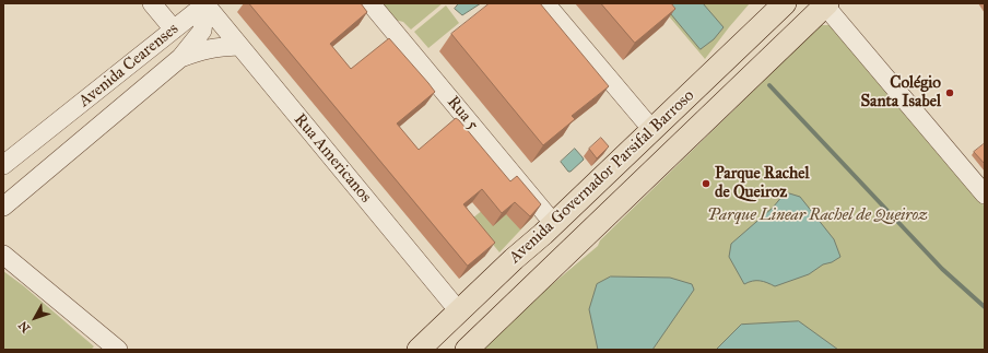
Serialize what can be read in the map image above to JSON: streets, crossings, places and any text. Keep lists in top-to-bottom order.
{
  "streets": {
    "main road": ["Avenida Governador Parsifal Barroso"],
    "street": ["Avenida Cearenses", "Rua 5", "Rua Americanos"]
  },
  "crossings": [
    ["Avenida Cearenses", "Rua Americanos"],
    ["Rua 5", "Avenida Governador Parsifal Barroso"],
    ["Rua Americanos", "Avenida Governador Parsifal Barroso"]
  ],
  "parks": ["Parque Linear Rachel de Queiroz"],
  "places": ["Colégio Santa Isabel", "Parque Rachel de Queiroz"],
  "north": "bottom left"
}
